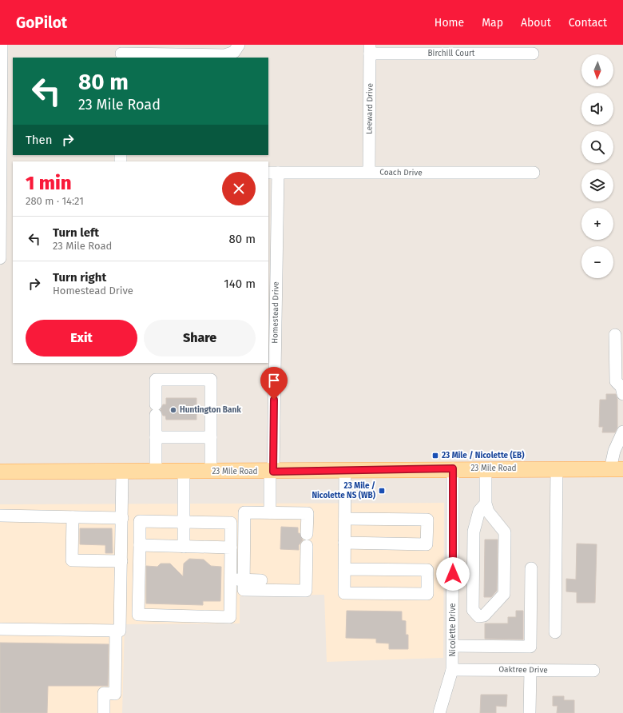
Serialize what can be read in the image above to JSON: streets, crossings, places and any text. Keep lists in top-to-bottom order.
{
  "streets": {
    "main road": ["23 Mile Road"],
    "street": [
      "Birchill Court",
      "Leeward Drive",
      "Coach Drive",
      "Homestead Drive",
      "Nicolette Drive",
      "Oaktree Drive"
    ]
  },
  "crossings": [
    ["Birchill Court", "Leeward Drive"],
    ["Leeward Drive", "Coach Drive"],
    ["Coach Drive", "Homestead Drive"],
    ["Homestead Drive", "23 Mile Road"],
    ["23 Mile Road", "Nicolette Drive"],
    ["Nicolette Drive", "Oaktree Drive"]
  ],
  "places": {
    "other": ["Huntington Bank"],
    "transit": ["23 Mile / Nicolette (EB)", "23 Mile / Nicolette NS (WB)"]
  },
  "north": "bottom",
  "page": {
    "header": "GoPilot",
    "nav": [
      "Home",
      "Map",
      "About",
      "Contact"
    ],
    "map_buttons": ["+", "−"],
    "turn": ["80 m", "23 Mile Road"],
    "then": "Then",
    "heading": ["1 min", "280 m · 14:21"],
    "list": [
      {
        "name": "Turn left",
        "note": "23 Mile Road",
        "value": "80 m"
      },
      {
        "name": "Turn right",
        "note": "Homestead Drive",
        "value": "140 m"
      }
    ],
    "buttons": ["Exit", "Share"]
  }
}
